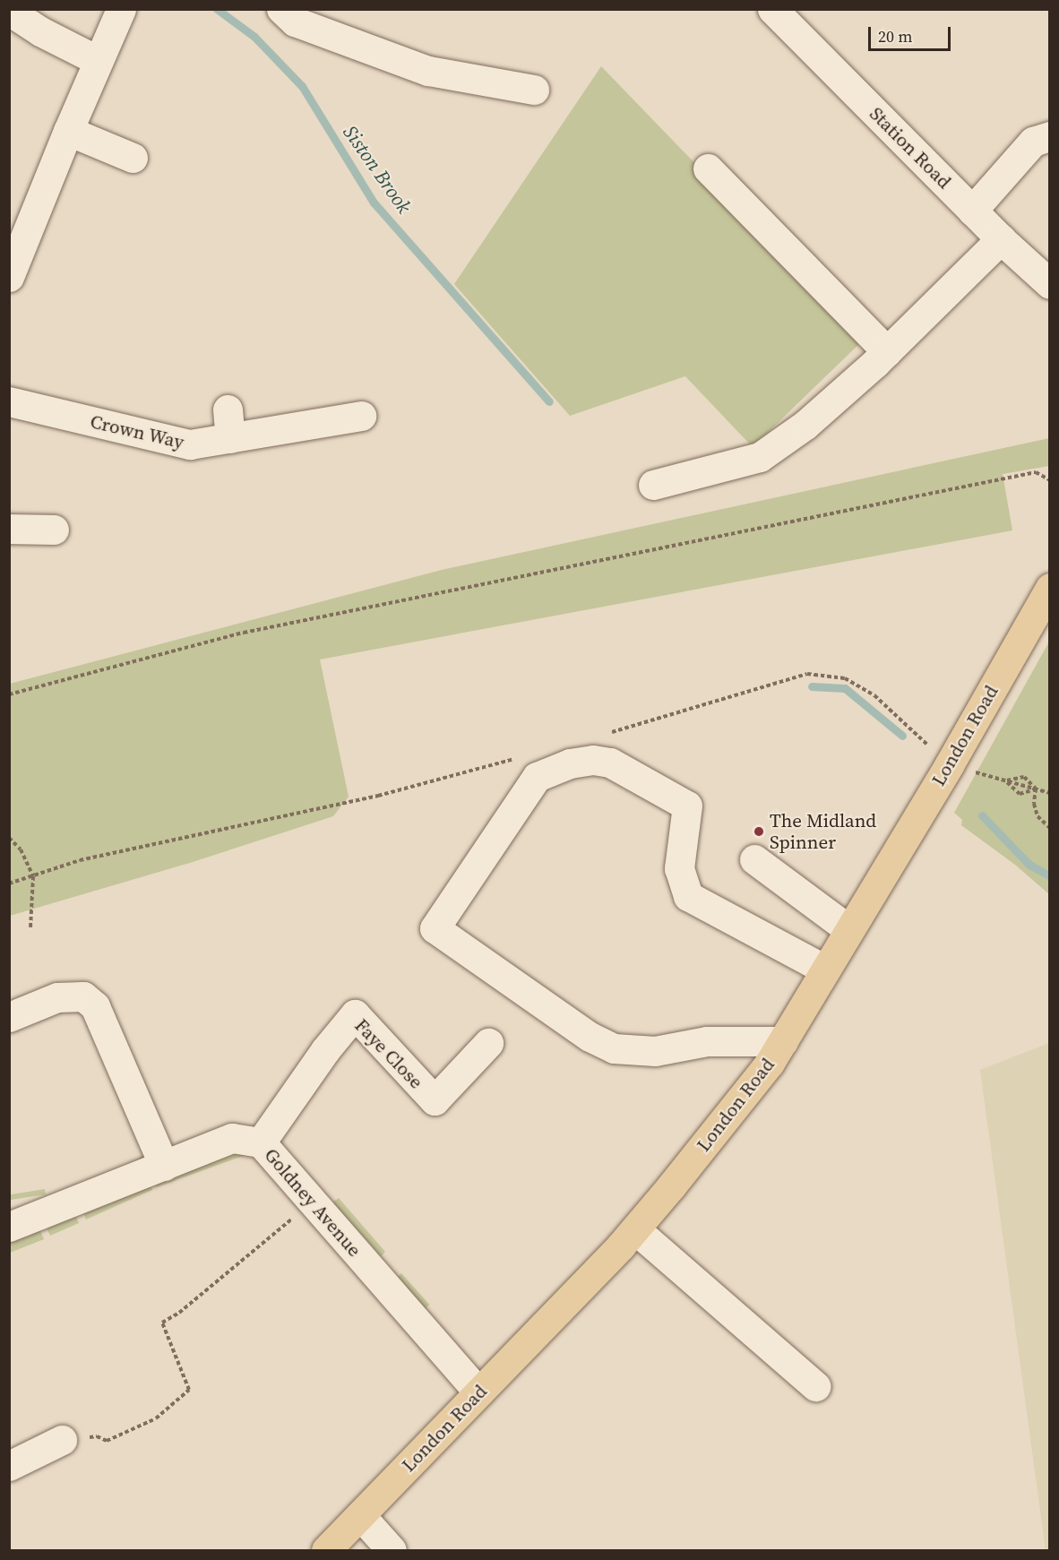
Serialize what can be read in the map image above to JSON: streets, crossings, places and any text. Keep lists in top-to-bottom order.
{
  "streets": {
    "main road": ["London Road"],
    "street": [
      "Station Road",
      "Crown Way",
      "Faye Close",
      "Goldney Avenue"
    ]
  },
  "crossings": [
    ["London Road", "Goldney Avenue"],
    ["Faye Close", "Goldney Avenue"]
  ],
  "water": ["Siston Brook"],
  "places": ["The Midland Spinner"],
  "scale_bar": "20 m"
}
